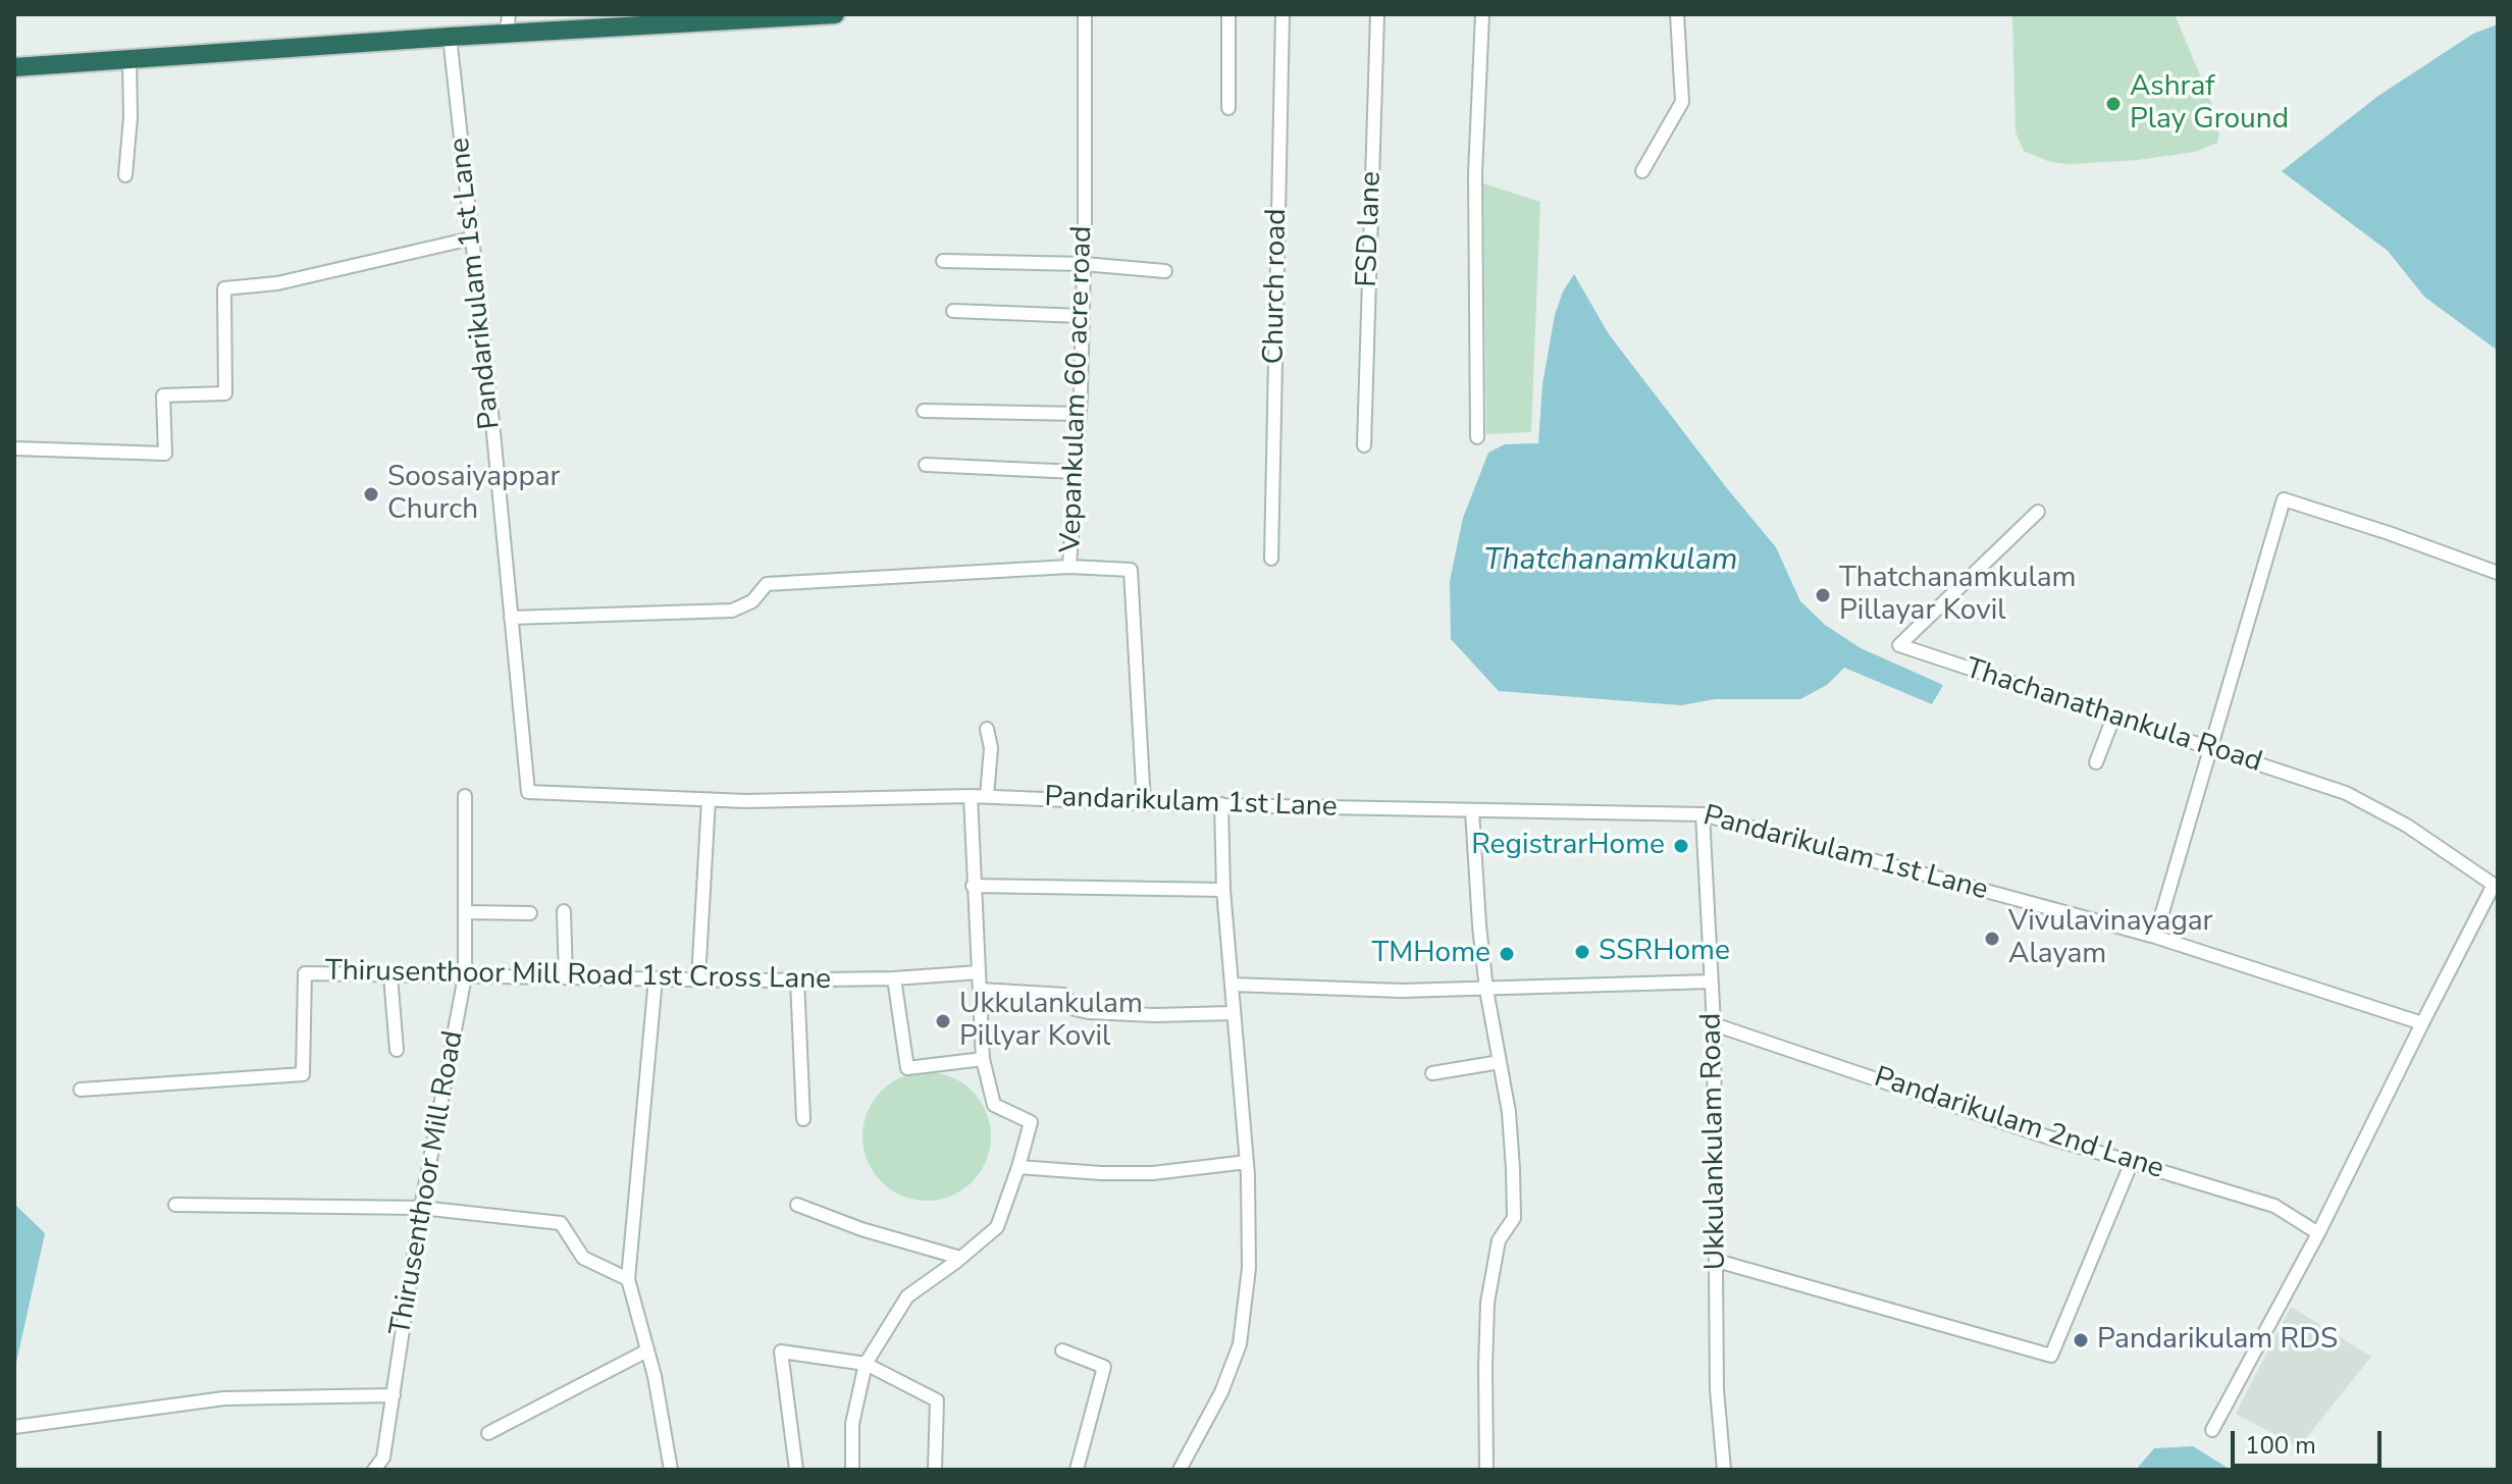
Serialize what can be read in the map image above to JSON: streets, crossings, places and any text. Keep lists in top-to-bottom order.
{
  "streets": {
    "street": [
      "FSD lane",
      "Pandarikulam 1st Lane",
      "Church road",
      "Vepankulam 60 acre road",
      "Thachanathankula Road",
      "Thirusenthoor Mill Road 1st Cross Lane",
      "Pandarikulam 2nd Lane",
      "Ukkulankulam Road",
      "Thirusenthoor Mill Road"
    ]
  },
  "crossings": [
    ["Pandarikulam 1st Lane", "Vepankulam 60 acre road"],
    ["Pandarikulam 1st Lane", "Ukkulankulam Road"],
    ["Thirusenthoor Mill Road 1st Cross Lane", "Thirusenthoor Mill Road"],
    ["Pandarikulam 2nd Lane", "Ukkulankulam Road"]
  ],
  "water": ["Thatchanamkulam"],
  "places": [
    "Ashraf Play Ground",
    "Soosaiyappar Church",
    "Thatchanamkulam Pillayar Kovil",
    "RegistrarHome",
    "Vivulavinayagar Alayam",
    "SSRHome",
    "TMHome",
    "Ukkulankulam Pillyar Kovil",
    "Pandarikulam RDS"
  ],
  "scale_bar": "100 m"
}
